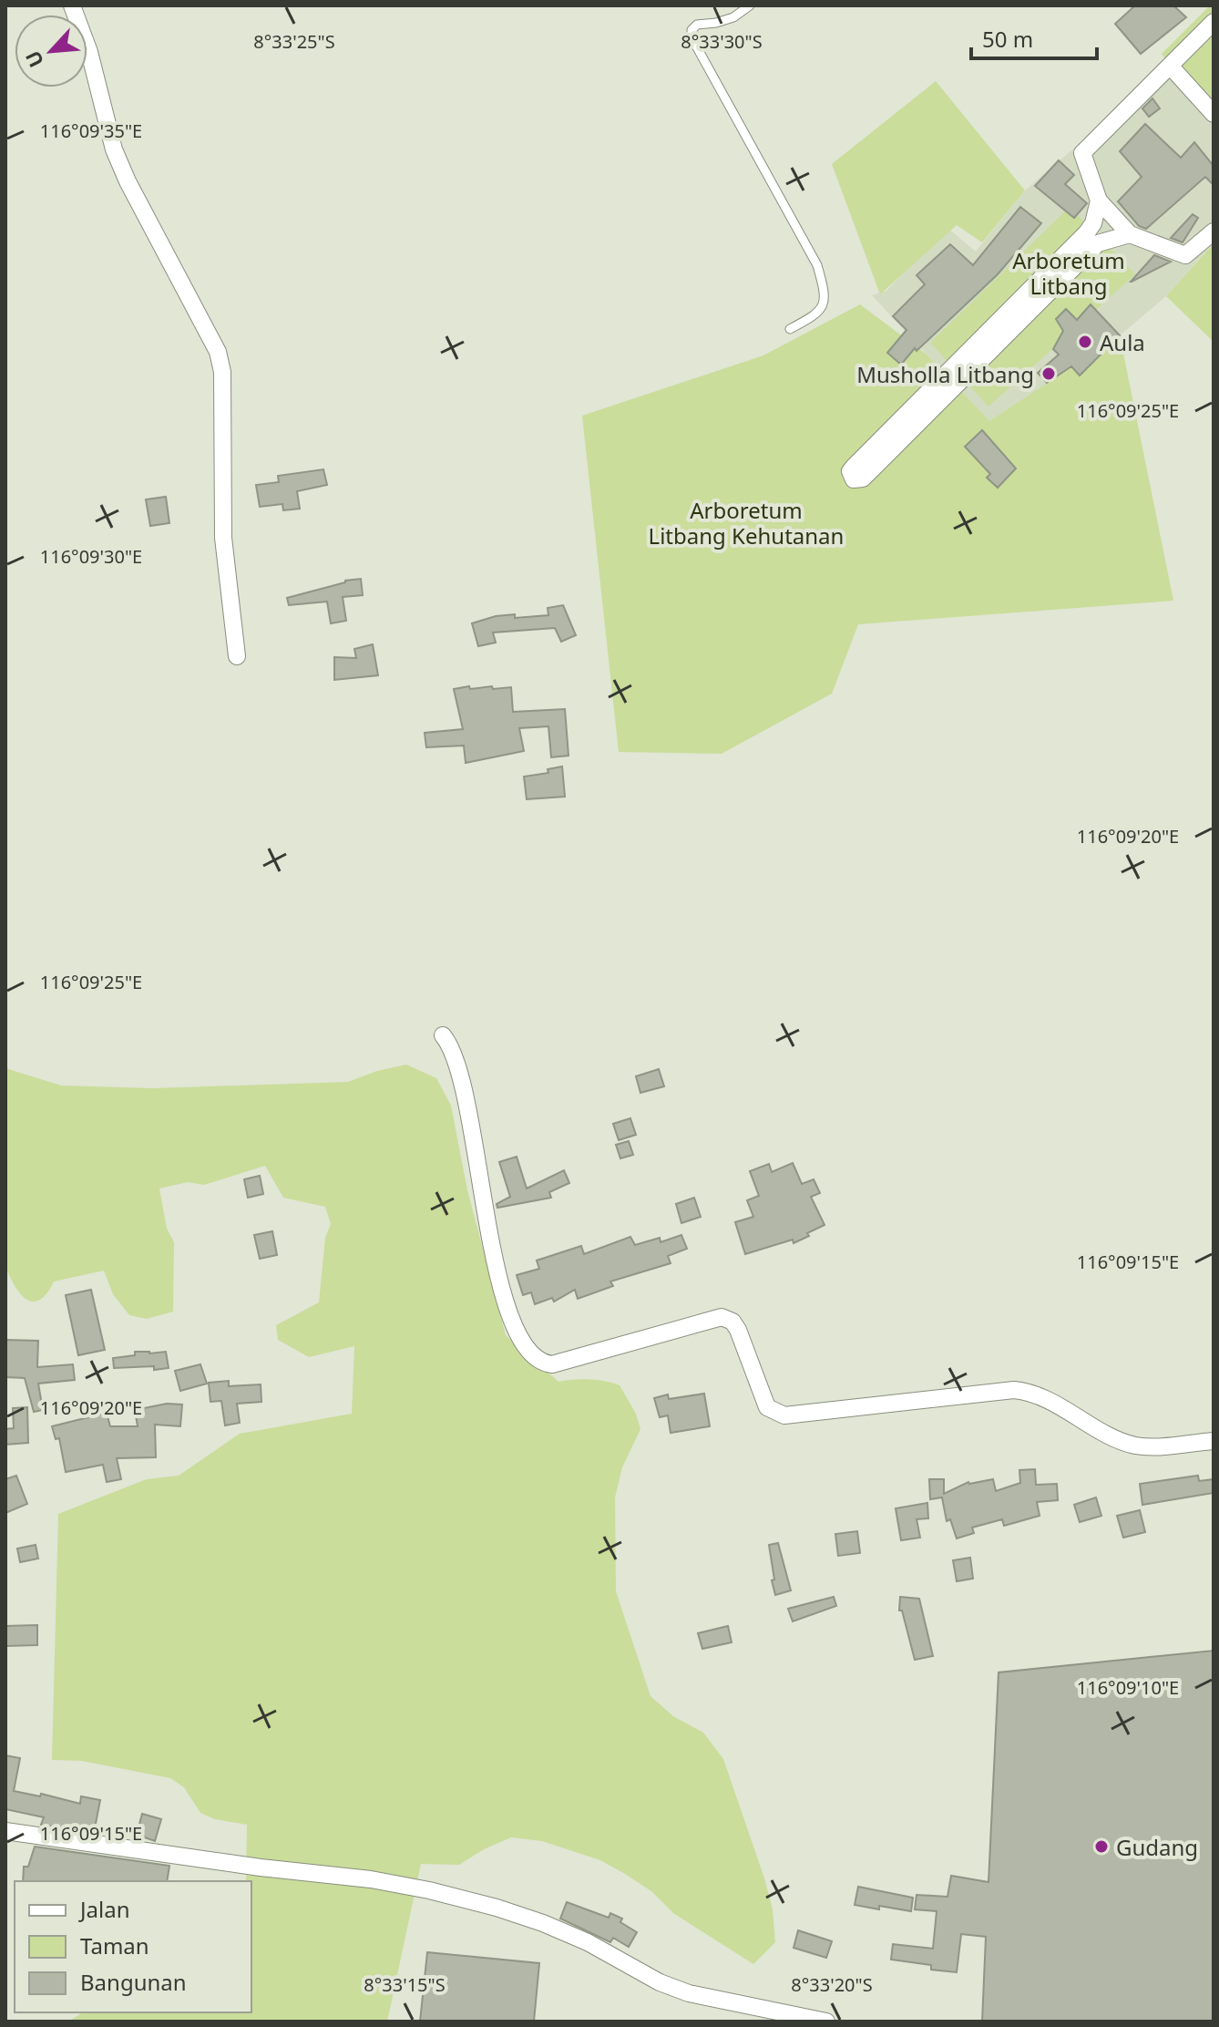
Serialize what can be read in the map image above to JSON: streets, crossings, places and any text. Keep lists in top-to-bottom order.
{
  "parks": ["Arboretum Litbang", "Arboretum Litbang Kehutanan"],
  "places": ["Aula", "Musholla Litbang", "Gudang"],
  "legend": ["Jalan", "Taman", "Bangunan"],
  "scale_bar": "50 m",
  "north": "bottom left",
  "coordinates": [
    "8°33'30\"S",
    "8°33'25\"S",
    "116°09'35\"E",
    "116°09'25\"E",
    "116°09'30\"E",
    "116°09'20\"E",
    "116°09'15\"E",
    "116°09'10\"E",
    "8°33'15\"S",
    "8°33'20\"S"
  ]
}
